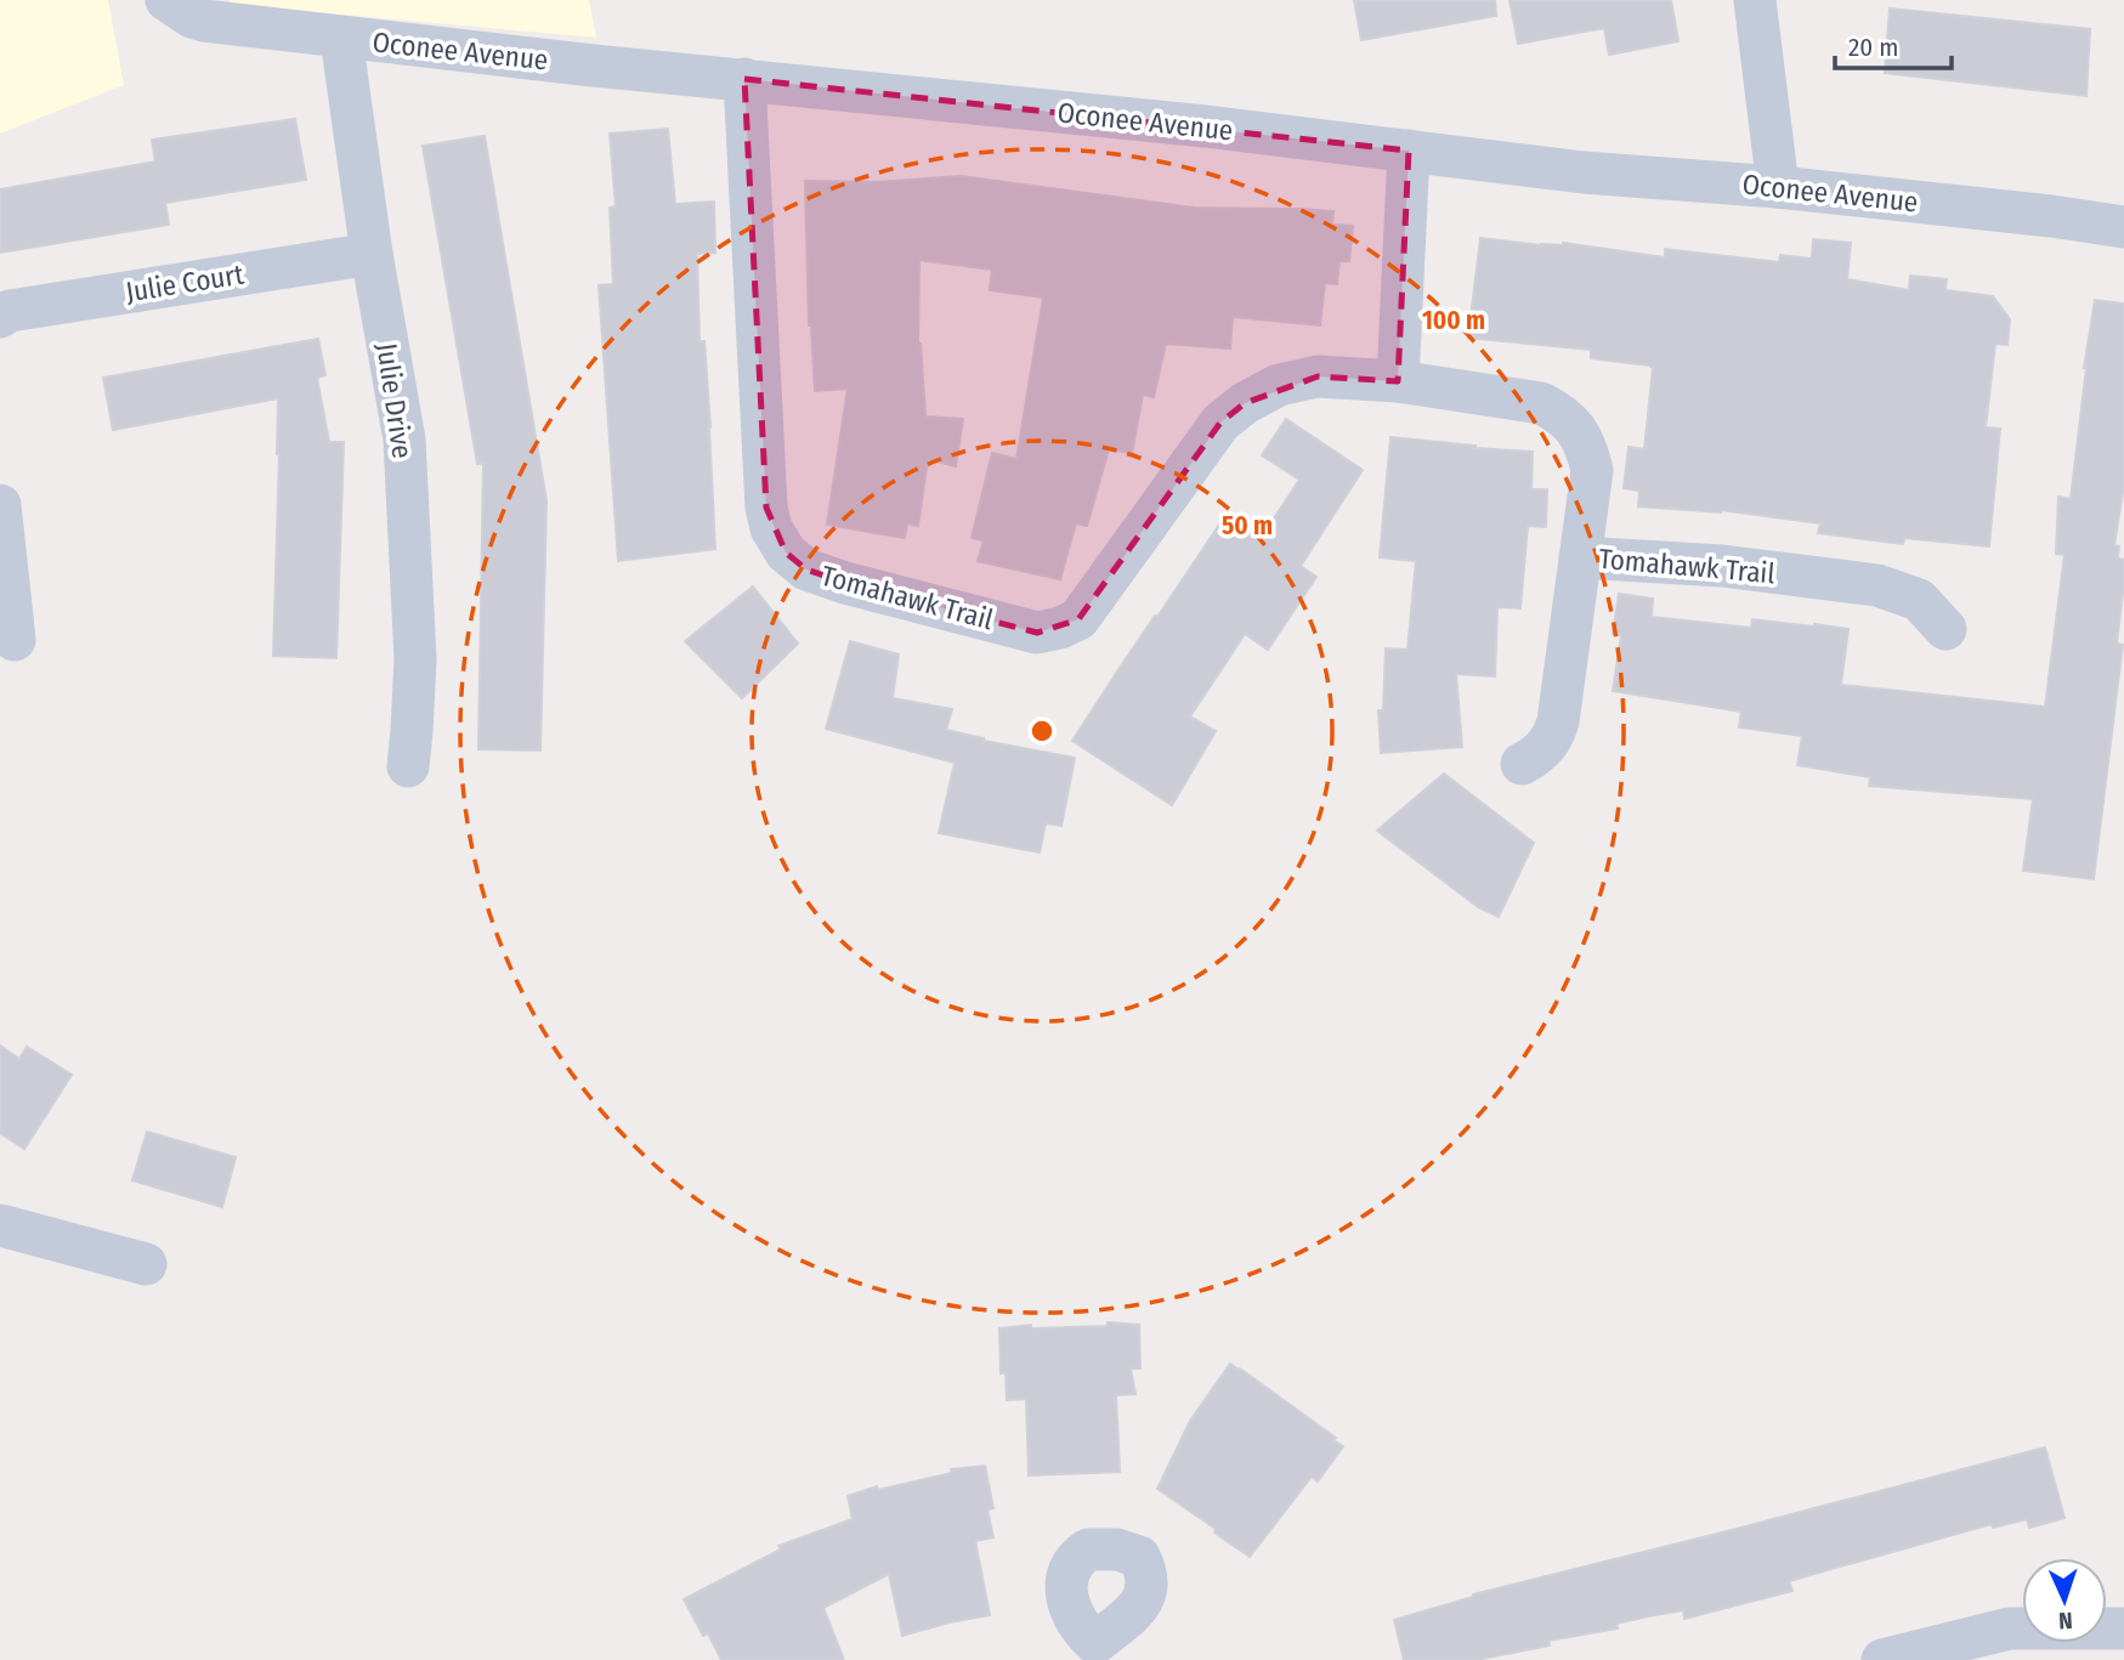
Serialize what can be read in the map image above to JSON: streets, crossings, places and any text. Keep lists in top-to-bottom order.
{
  "streets": {
    "street": [
      "Oconee Avenue",
      "Julie Court",
      "Julie Drive",
      "Tomahawk Trail"
    ]
  },
  "crossings": [
    ["Oconee Avenue", "Julie Drive"],
    ["Oconee Avenue", "Tomahawk Trail"],
    ["Julie Court", "Julie Drive"]
  ],
  "scale_bar": "20 m",
  "north": "bottom",
  "rings": ["100 m", "50 m"]
}
